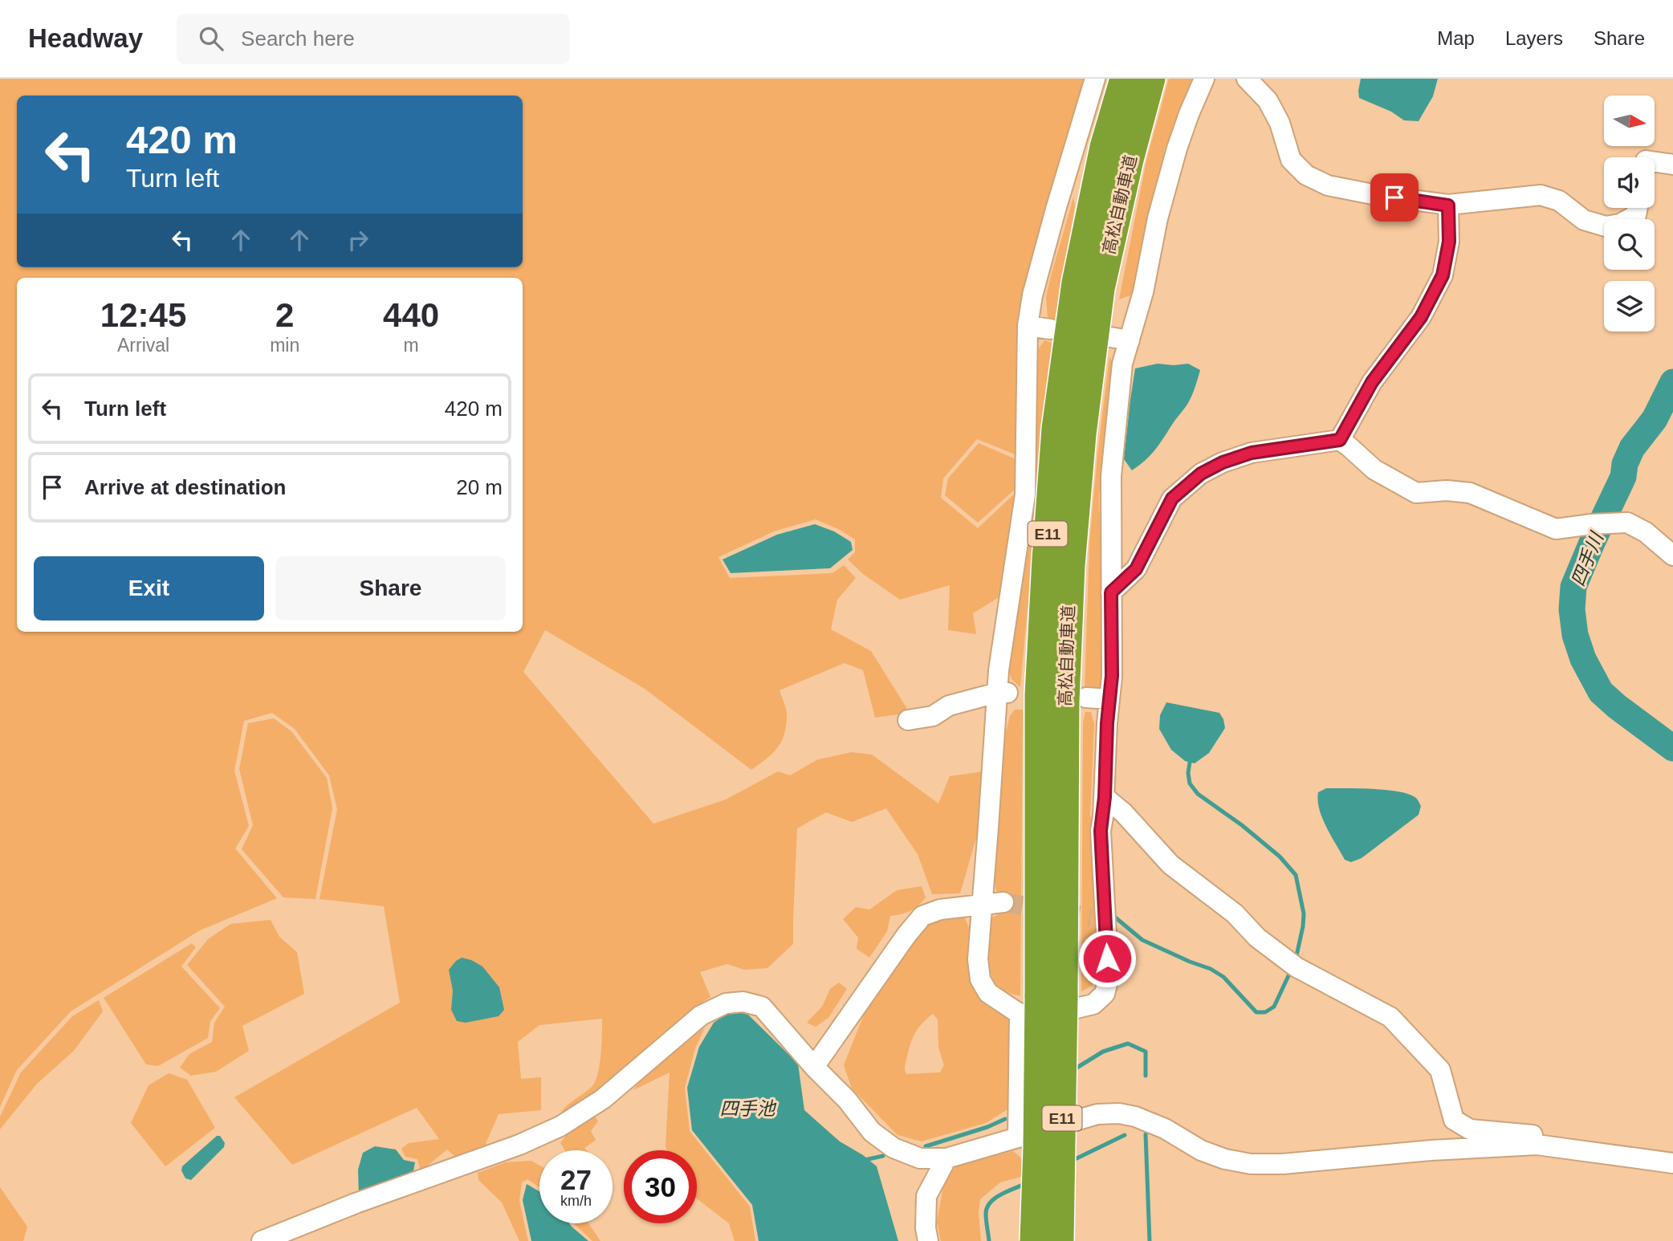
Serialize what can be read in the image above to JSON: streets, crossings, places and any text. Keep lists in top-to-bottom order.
{
  "streets": {
    "highway": ["高松自動車道", "E11"]
  },
  "water": ["四手川", "四手池"],
  "north": "right",
  "page": {
    "header": "Headway",
    "search": "Search here",
    "nav": ["Map", "Layers", "Share"],
    "turn": ["420 m", "Turn left"],
    "eta": [
      "12:45",
      "Arrival",
      "2",
      "min",
      "440",
      "m"
    ],
    "list": [
      {
        "name": "Turn left",
        "value": "420 m"
      },
      {
        "name": "Arrive at destination",
        "value": "20 m"
      }
    ],
    "buttons": ["Exit", "Share"],
    "speed": "27 km/h",
    "limit": "30"
  }
}
